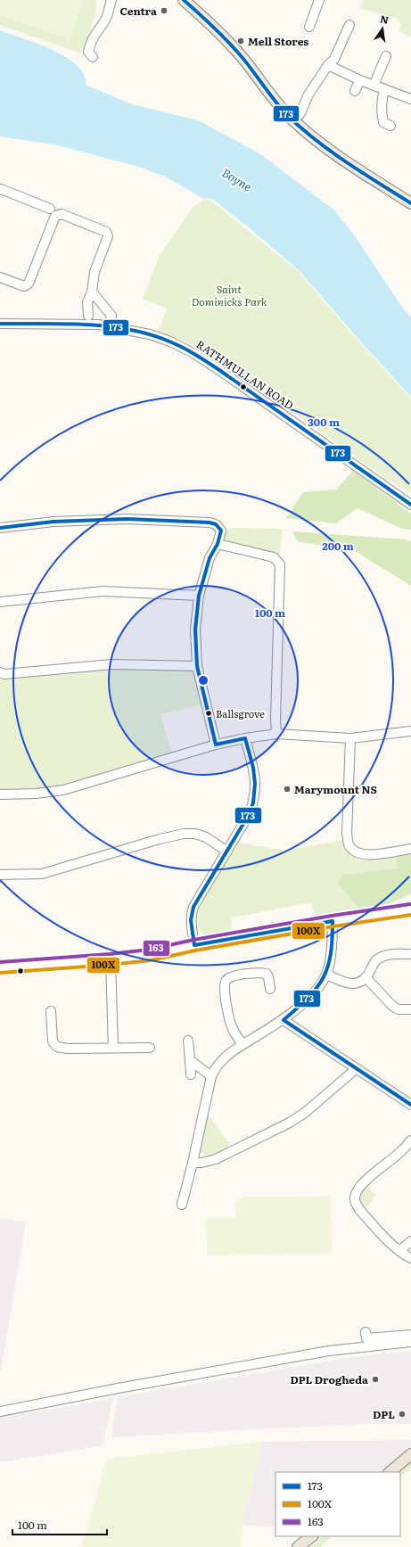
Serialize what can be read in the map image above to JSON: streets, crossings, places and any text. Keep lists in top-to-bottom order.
{
  "streets": {
    "street": ["RATHMULLAN ROAD"]
  },
  "water": ["Boyne"],
  "parks": ["Saint Dominicks Park"],
  "places": [
    "Centra",
    "Mell Stores",
    "Ballsgrove",
    "Marymount NS",
    "DPL Drogheda",
    "DPL"
  ],
  "lines": ["transit line 173", "transit line 163", "transit line 100X"],
  "legend": ["173", "100X", "163"],
  "scale_bar": "100 m",
  "north": "top",
  "rings": ["300 m", "200 m", "100 m"]
}
